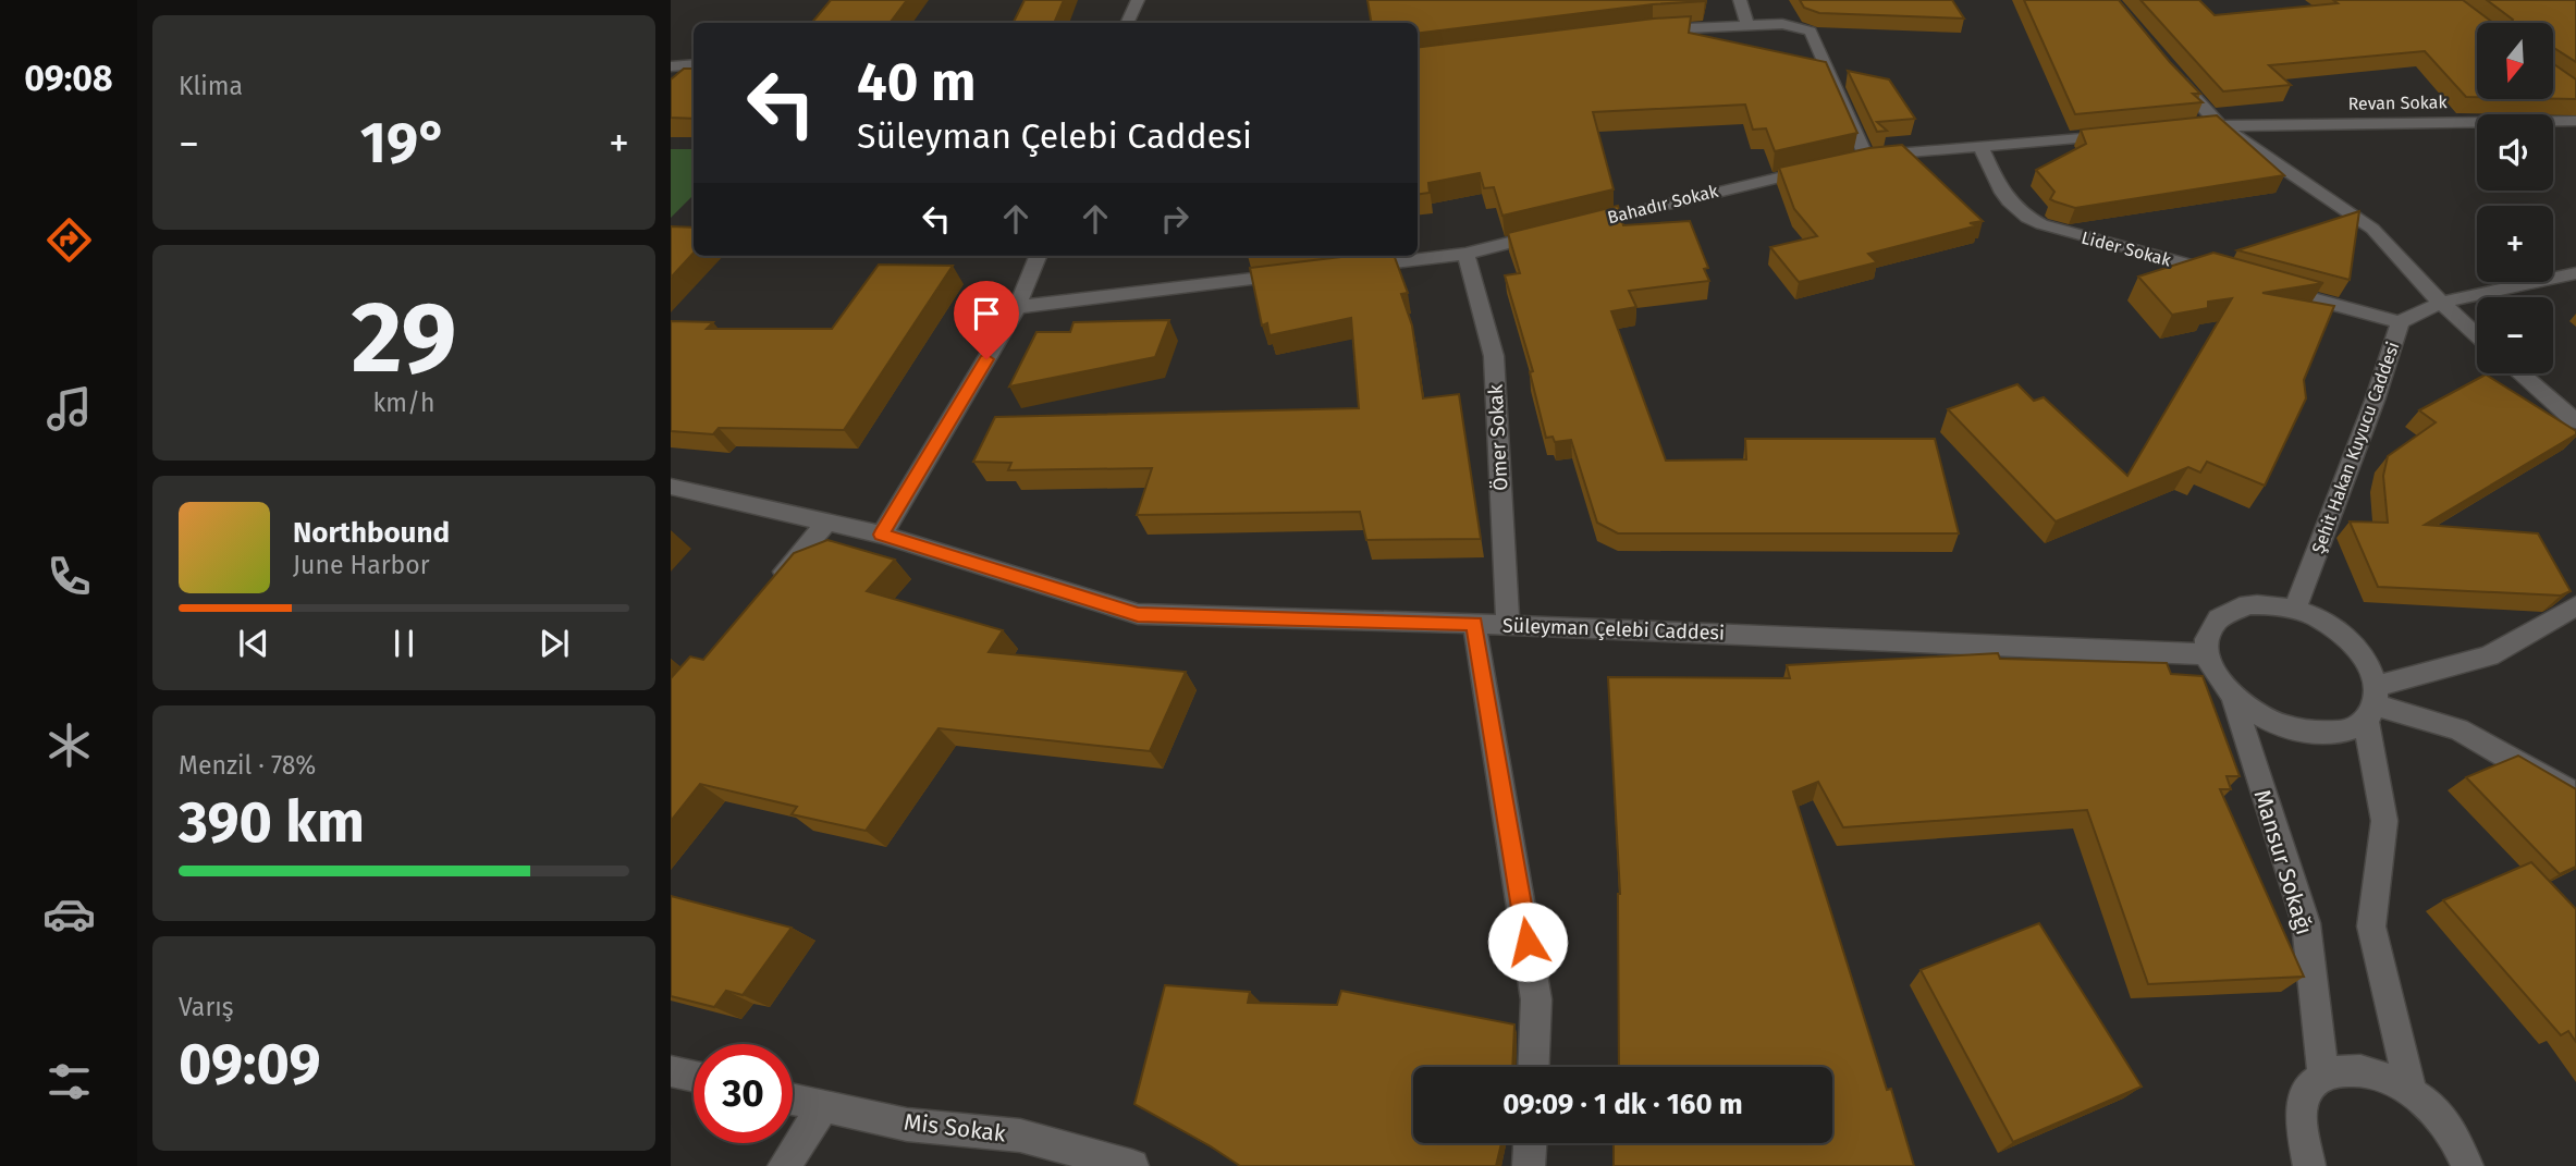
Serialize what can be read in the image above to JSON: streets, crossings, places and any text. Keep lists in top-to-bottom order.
{
  "streets": {
    "street": [
      "Revan Sokak",
      "Bahadır Sokak",
      "Lider Sokak",
      "Ömer Sokak",
      "Şehit Hakan Kuyucu Caddesi",
      "Süleyman Çelebi Caddesi",
      "Mansur Sokağı",
      "Mis Sokak"
    ]
  },
  "crossings": [
    ["Ömer Sokak", "Süleyman Çelebi Caddesi"],
    ["Şehit Hakan Kuyucu Caddesi", "Süleyman Çelebi Caddesi"],
    ["Şehit Hakan Kuyucu Caddesi", "Mansur Sokağı"],
    ["Süleyman Çelebi Caddesi", "Mansur Sokağı"]
  ],
  "north": "bottom",
  "page": {
    "tabs": "09:08",
    "tile": [
      "Klima",
      ["29", "km/h"],
      ["Menzil · 78%", "390 km"],
      ["Varış", "09:09"]
    ],
    "map_buttons": ["+", "−"],
    "turn": ["40 m", "Süleyman Çelebi Caddesi"],
    "heat": ["−", "19°", "+"],
    "song": ["Northbound", "June Harbor"],
    "limit": "30",
    "trip": "09:09 · 1 dk · 160 m"
  }
}
